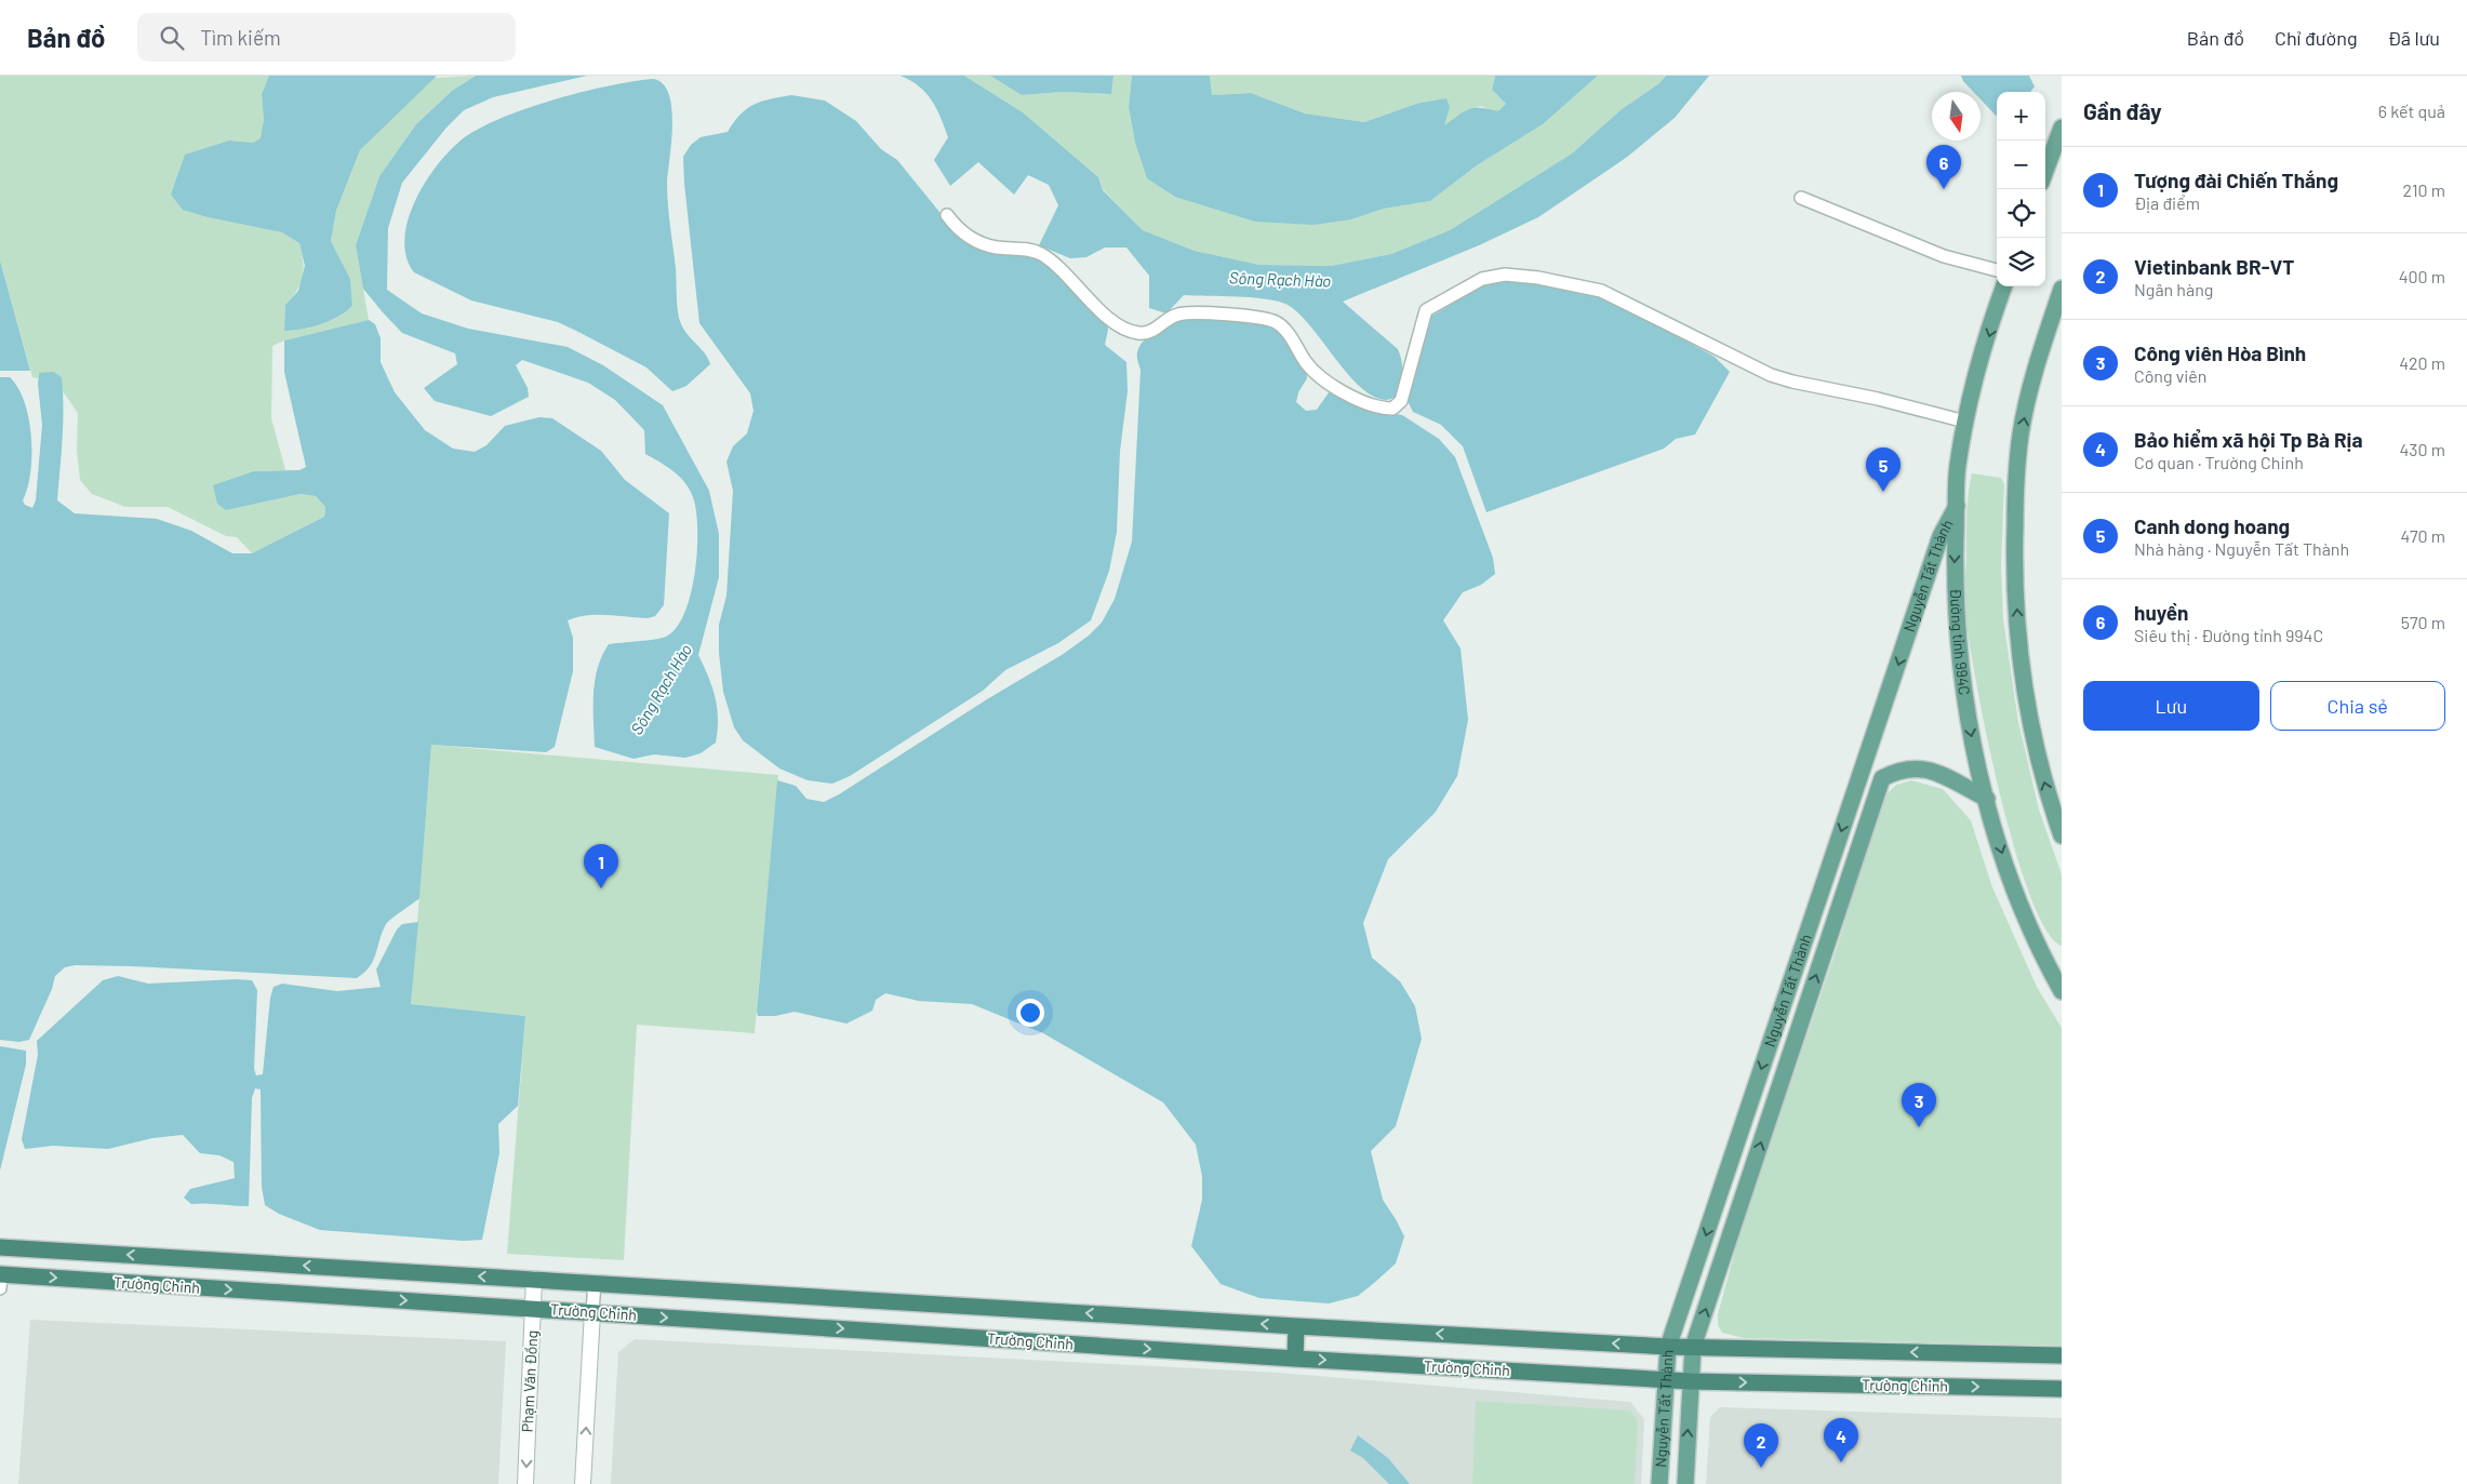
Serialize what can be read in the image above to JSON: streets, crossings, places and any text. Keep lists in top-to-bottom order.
{
  "streets": {
    "highway": ["Trường Chinh"],
    "main road": ["Nguyễn Tất Thành", "Đường tỉnh 994C"],
    "street": ["Phạm Văn Đồng"]
  },
  "crossings": [
    ["Nguyễn Tất Thành", "Đường tỉnh 994C"],
    ["Nguyễn Tất Thành", "Trường Chinh"],
    ["Trường Chinh", "Phạm Văn Đồng"]
  ],
  "water": ["Sông Rạch Hào"],
  "north": "bottom",
  "page": {
    "header": "Bản đồ",
    "search": "Tìm kiếm",
    "nav": ["Bản đồ", "Chỉ đường", "Đã lưu"],
    "heading": ["Gần đây", "6 kết quả"],
    "map_buttons": ["+", "−"],
    "pins": [
      "6",
      "5",
      "1",
      "3",
      "4",
      "2"
    ],
    "list": [
      {
        "mark": "1",
        "name": "Tượng đài Chiến Thắng",
        "note": "Địa điểm",
        "value": "210 m"
      },
      {
        "mark": "2",
        "name": "Vietinbank BR-VT",
        "note": "Ngân hàng",
        "value": "400 m"
      },
      {
        "mark": "3",
        "name": "Công viên Hòa Bình",
        "note": "Công viên",
        "value": "420 m"
      },
      {
        "mark": "4",
        "name": "Bảo hiểm xã hội Tp Bà Rịa",
        "note": "Cơ quan · Trường Chinh",
        "value": "430 m"
      },
      {
        "mark": "5",
        "name": "Canh dong hoang",
        "note": "Nhà hàng · Nguyễn Tất Thành",
        "value": "470 m"
      },
      {
        "mark": "6",
        "name": "huyền",
        "note": "Siêu thị · Đường tỉnh 994C",
        "value": "570 m"
      }
    ],
    "buttons": ["Lưu", "Chia sẻ"]
  }
}
